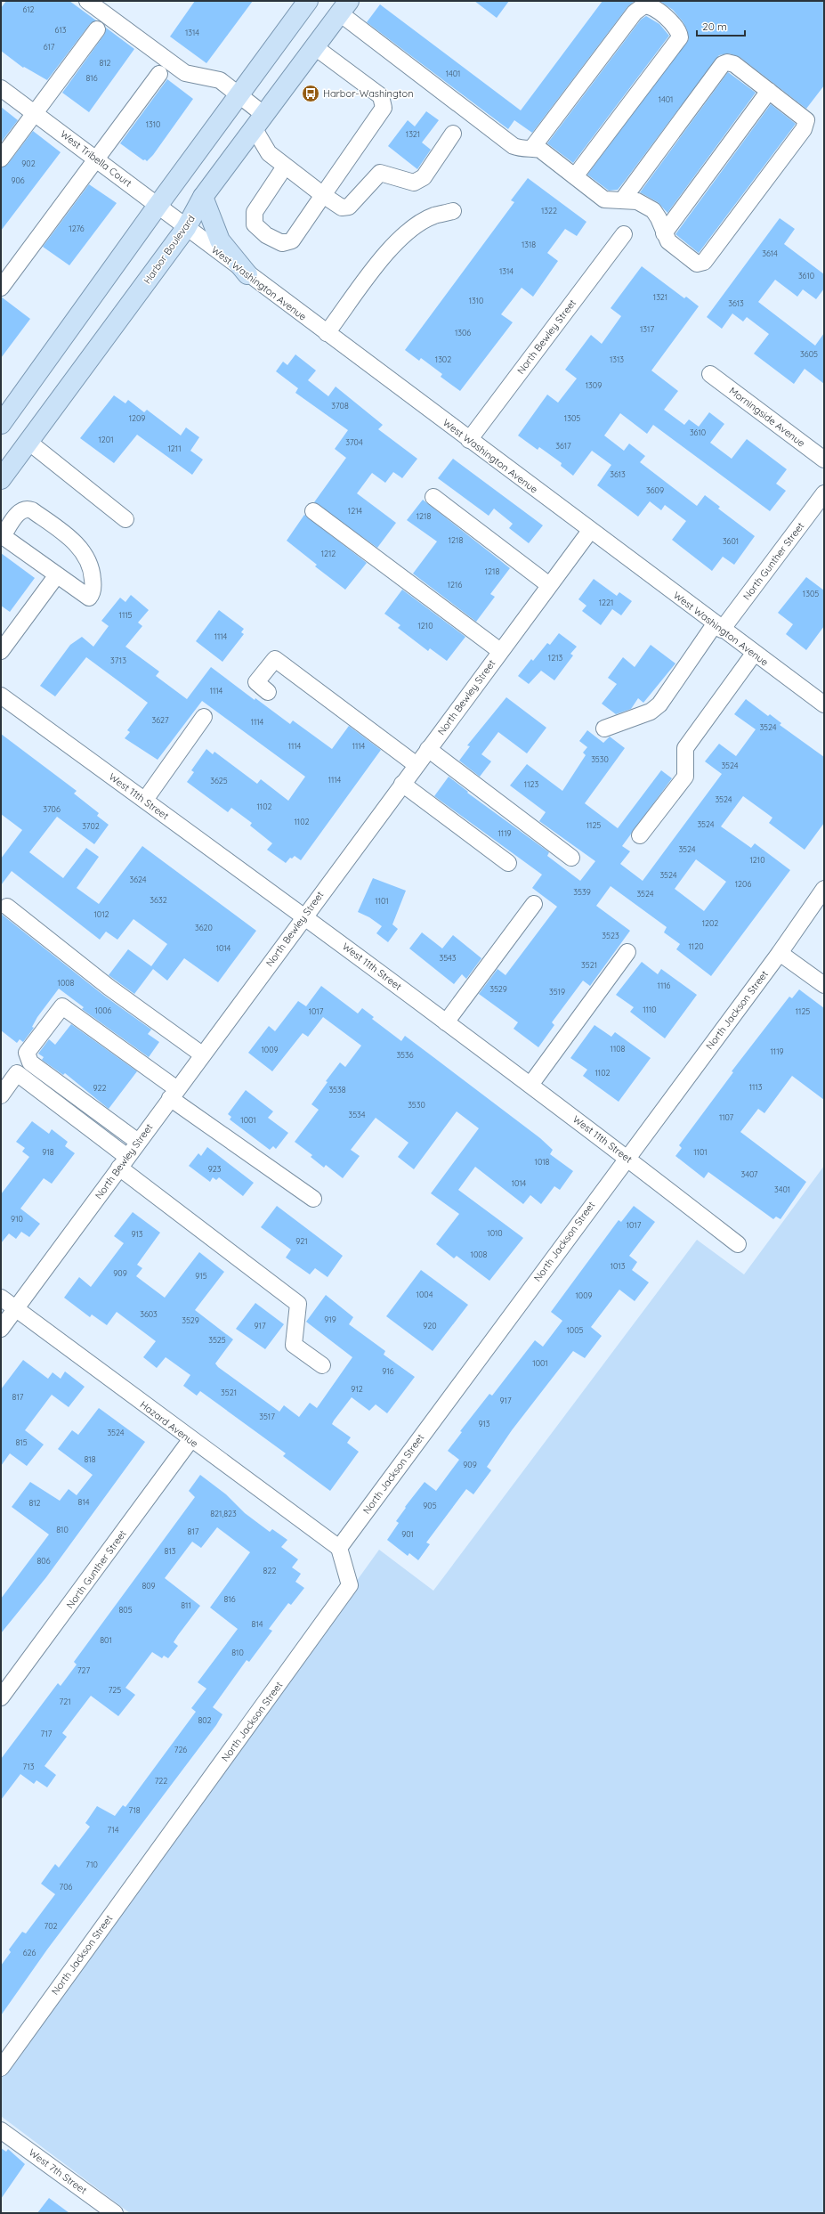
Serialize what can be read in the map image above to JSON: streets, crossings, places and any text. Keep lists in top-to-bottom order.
{
  "streets": {
    "main road": ["Harbor Boulevard"],
    "street": [
      "West Tribella Court",
      "West Washington Avenue",
      "North Bewley Street",
      "Morningside Avenue",
      "North Gunther Street",
      "West 11th Street",
      "North Jackson Street",
      "Hazard Avenue",
      "West 7th Street"
    ]
  },
  "crossings": [
    ["West Tribella Court", "West Washington Avenue"],
    ["Harbor Boulevard", "West Washington Avenue"],
    ["West Washington Avenue", "North Bewley Street"],
    ["West Washington Avenue", "North Gunther Street"],
    ["North Bewley Street", "West 11th Street"],
    ["North Bewley Street", "Hazard Avenue"],
    ["North Gunther Street", "Hazard Avenue"],
    ["West 11th Street", "North Jackson Street"],
    ["North Jackson Street", "Hazard Avenue"]
  ],
  "places": {
    "bus stop": ["Harbor-Washington"]
  },
  "house_numbers": [
    "612",
    "613",
    "1314",
    "617",
    "812",
    "1401",
    "816",
    "1401",
    "1310",
    "1321",
    "902",
    "906",
    "1322",
    "1276",
    "1318",
    "3614",
    "1314",
    "3610",
    "1321",
    "1310",
    "3613",
    "1317",
    "1306",
    "3605",
    "1302",
    "1313",
    "1309",
    "3708",
    "1209",
    "1305",
    "3610",
    "1201",
    "3704",
    "3617",
    "1211",
    "3613",
    "3609",
    "1214",
    "1218",
    "1218",
    "3601",
    "1212",
    "1218",
    "1216",
    "1305",
    "1221",
    "1115",
    "1210",
    "1114",
    "1213",
    "3713",
    "1114",
    "3627",
    "1114",
    "3524",
    "1114",
    "1114",
    "3530",
    "3524",
    "1114",
    "3625",
    "1123",
    "3524",
    "1102",
    "3706",
    "1102",
    "3524",
    "1125",
    "3702",
    "1119",
    "3524",
    "1210",
    "3524",
    "3624",
    "1206",
    "3539",
    "3524",
    "3632",
    "1101",
    "1012",
    "1202",
    "3620",
    "3523",
    "1120",
    "1014",
    "3543",
    "3521",
    "1008",
    "1116",
    "3529",
    "3519",
    "1110",
    "1006",
    "1017",
    "1125",
    "1108",
    "1009",
    "1119",
    "3536",
    "1102",
    "1113",
    "922",
    "3538",
    "3530",
    "3534",
    "1107",
    "1001",
    "918",
    "1101",
    "1018",
    "923",
    "3407",
    "1014",
    "3401",
    "910",
    "1017",
    "1010",
    "913",
    "921",
    "1008",
    "1013",
    "909",
    "915",
    "1004",
    "1009",
    "3603",
    "919",
    "3529",
    "917",
    "920",
    "1005",
    "3525",
    "1001",
    "916",
    "912",
    "3521",
    "817",
    "917",
    "3517",
    "913",
    "3524",
    "815",
    "818",
    "909",
    "814",
    "812",
    "905",
    "821,823",
    "810",
    "817",
    "901",
    "813",
    "806",
    "822",
    "809",
    "816",
    "811",
    "805",
    "814",
    "801",
    "810",
    "727",
    "725",
    "721",
    "802",
    "717",
    "726",
    "713",
    "722",
    "718",
    "714",
    "710",
    "706",
    "702",
    "626"
  ],
  "scale_bar": "20 m"
}
